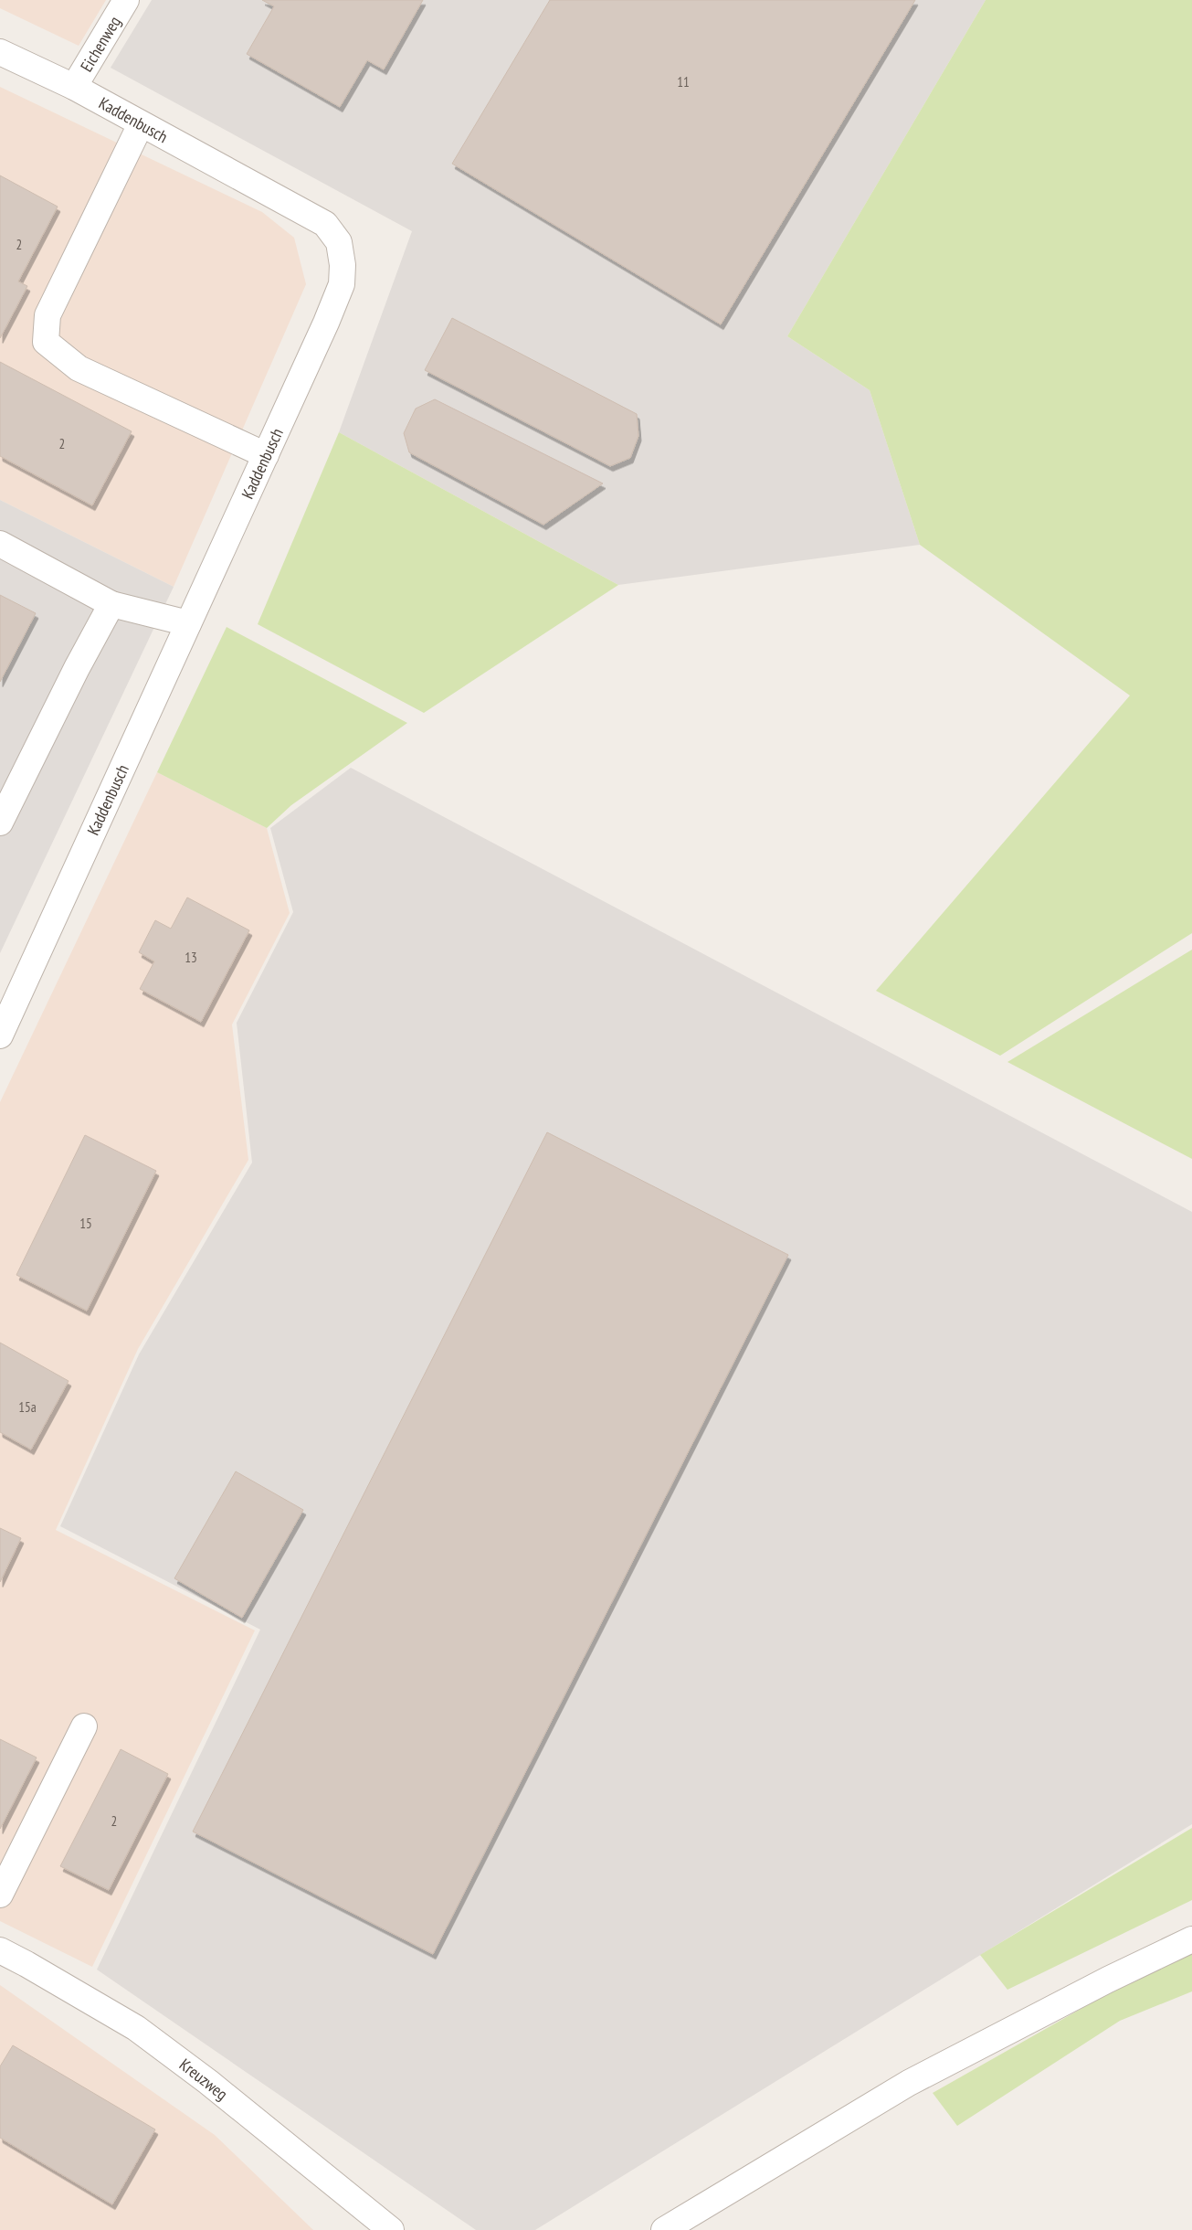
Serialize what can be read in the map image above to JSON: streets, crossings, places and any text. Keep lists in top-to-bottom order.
{
  "streets": {
    "street": ["Eichenweg", "Kaddenbusch", "Kreuzweg"]
  },
  "crossings": [
    ["Eichenweg", "Kaddenbusch"]
  ],
  "house_numbers": [
    "11",
    "2",
    "2",
    "13",
    "15",
    "15a",
    "2"
  ]
}
